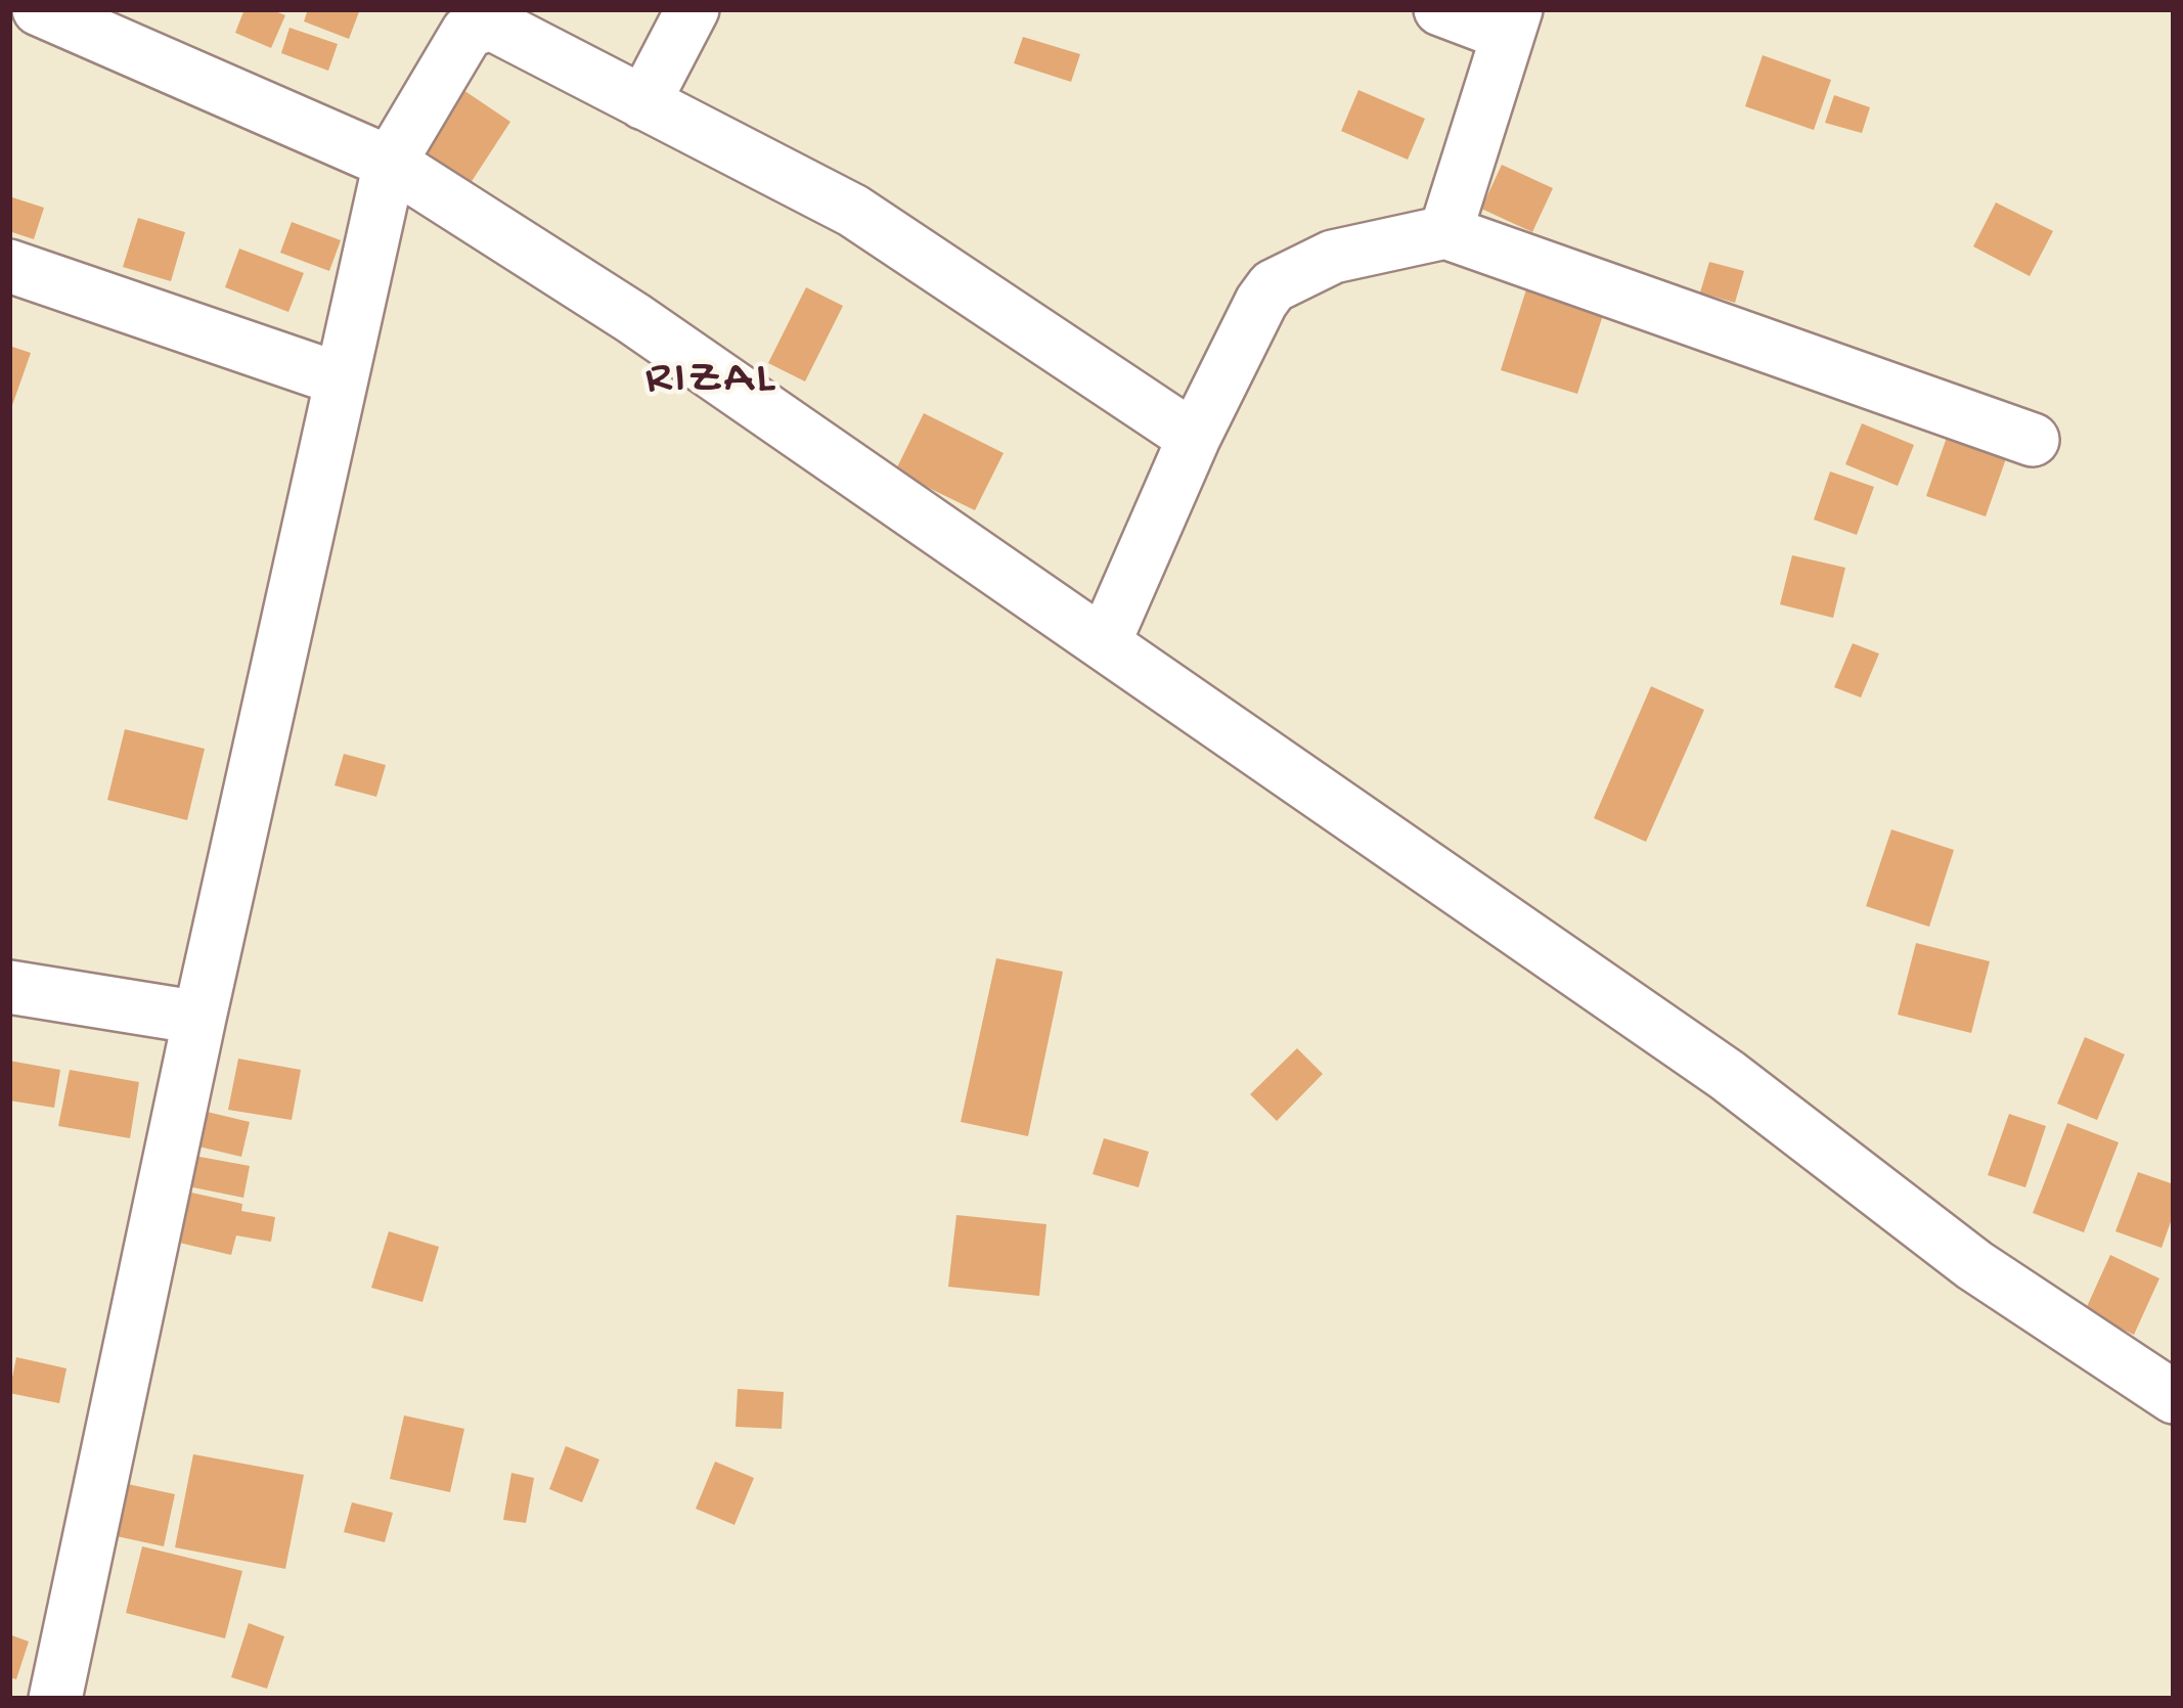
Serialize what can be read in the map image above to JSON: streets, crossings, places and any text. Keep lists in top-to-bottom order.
{
  "districts": ["RIZAL"]
}
